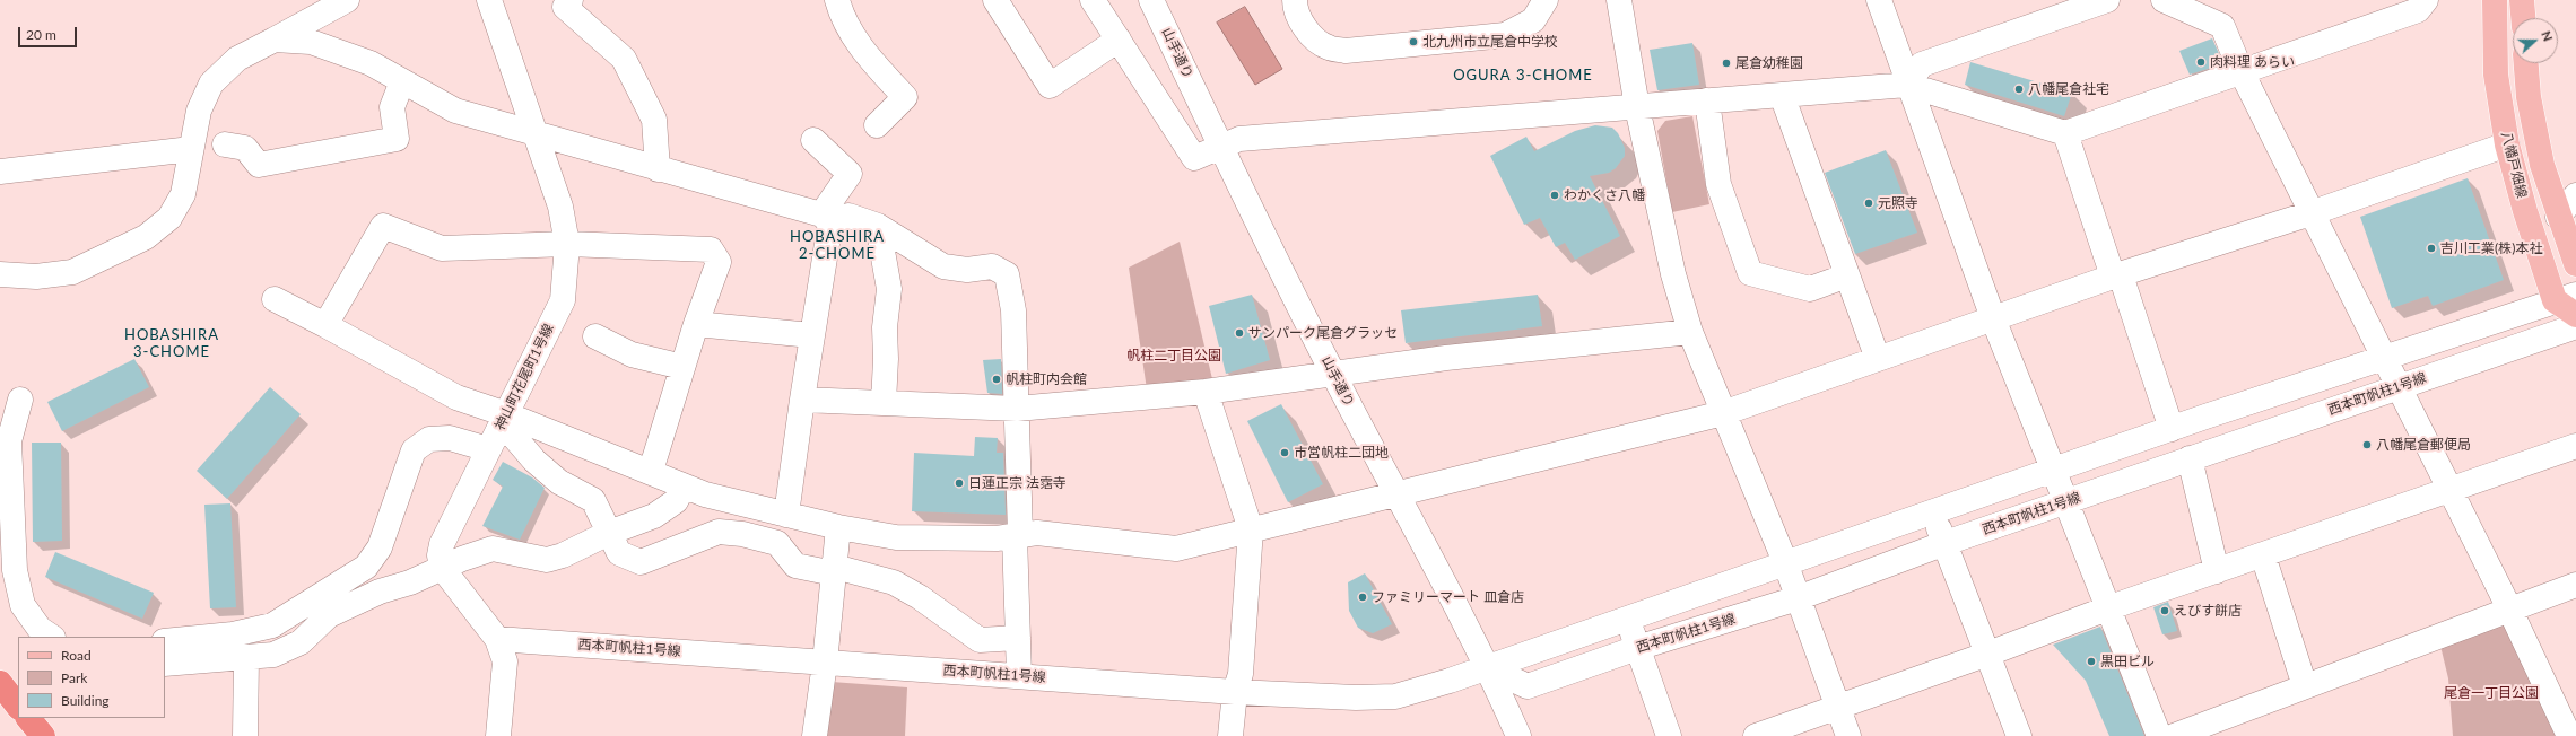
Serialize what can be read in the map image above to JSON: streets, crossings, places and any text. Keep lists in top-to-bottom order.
{
  "streets": {
    "main road": ["八幡戸畑線"],
    "street": ["山手通り", "神山町花尾町1号線", "西本町帆柱1号線"]
  },
  "crossings": [
    ["山手通り", "西本町帆柱1号線"],
    ["八幡戸畑線", "西本町帆柱1号線"]
  ],
  "districts": ["OGURA 3-CHOME", "HOBASHIRA 2-CHOME", "HOBASHIRA 3-CHOME"],
  "parks": ["帆柱二丁目公園", "尾倉一丁目公園"],
  "places": [
    "北九州市立尾倉中学校",
    "肉料理 あらい",
    "尾倉幼稚園",
    "八幡尾倉社宅",
    "わかくさ八幡",
    "元照寺",
    "吉川工業(株)本社",
    "サンパーク尾倉グラッセ",
    "帆柱町内会館",
    "八幡尾倉郵便局",
    "市営帆柱二団地",
    "日蓮正宗 法霑寺",
    "ファミリーマート 皿倉店",
    "えびす餅店",
    "黒田ビル"
  ],
  "legend": ["Road", "Park", "Building"],
  "scale_bar": "20 m",
  "north": "right"
}
